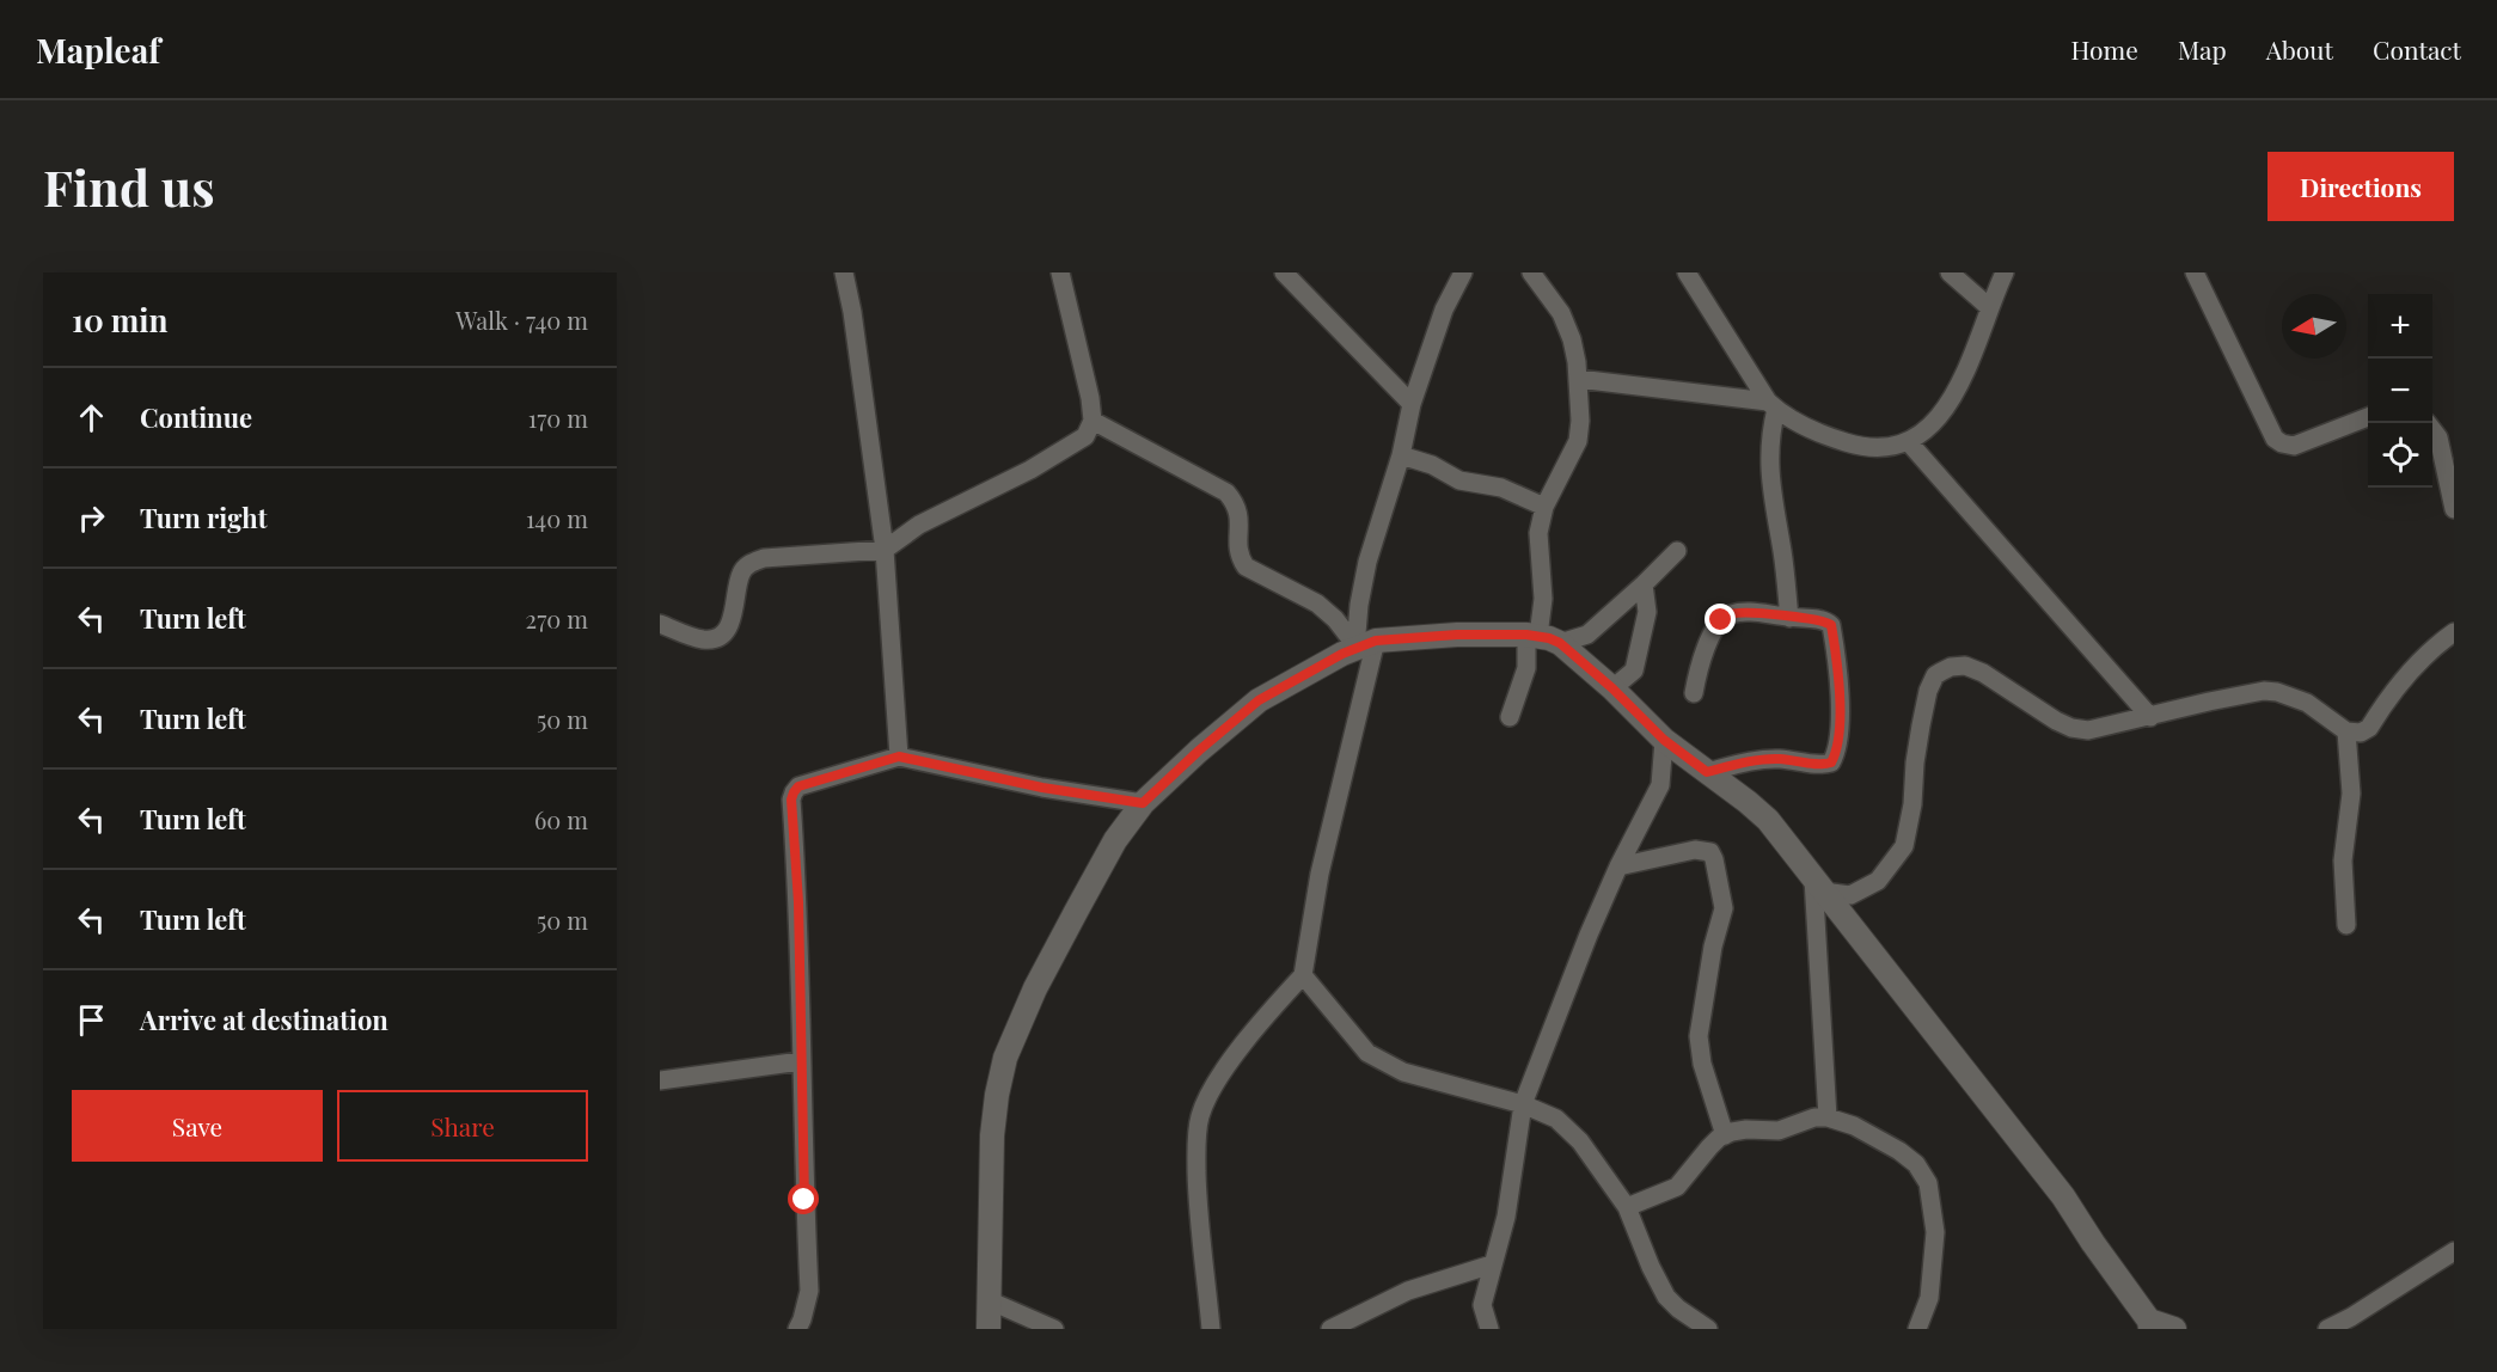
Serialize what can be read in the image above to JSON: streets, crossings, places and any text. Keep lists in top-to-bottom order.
{
  "north": "left",
  "page": {
    "header": "Mapleaf",
    "nav": [
      "Home",
      "Map",
      "About",
      "Contact"
    ],
    "buttons": [
      "Directions",
      ["Save", "Share"]
    ],
    "title": "Find us",
    "heading": ["10 min", "Walk · 740 m"],
    "map_buttons": ["+", "−"],
    "list": [
      ["Continue", "170 m"],
      ["Turn right", "140 m"],
      ["Turn left", "270 m"],
      ["Turn left", "50 m"],
      ["Turn left", "60 m"],
      ["Turn left", "50 m"],
      "Arrive at destination"
    ]
  }
}
